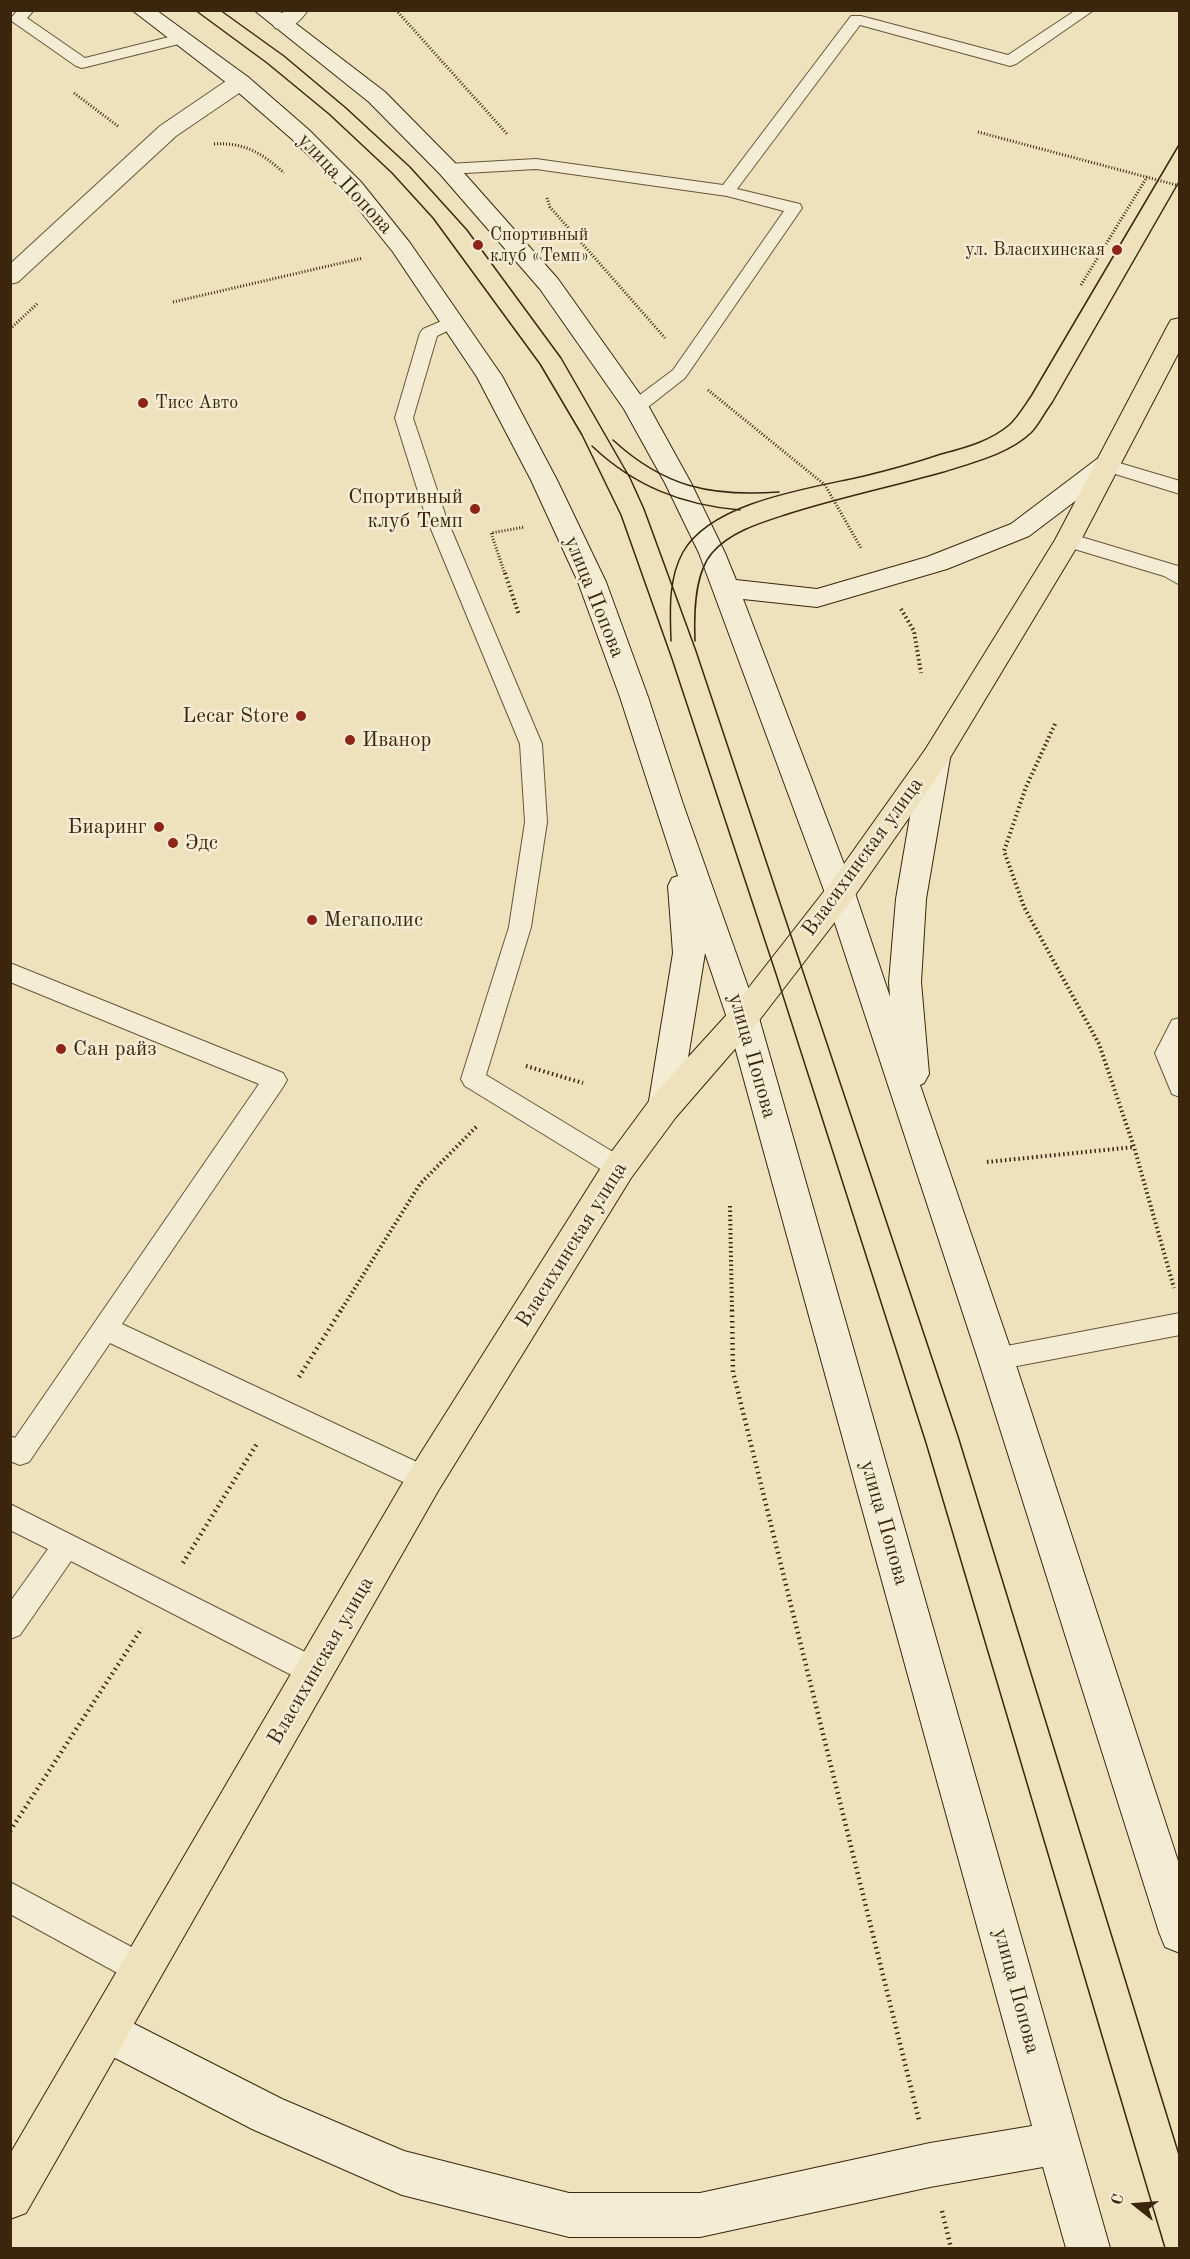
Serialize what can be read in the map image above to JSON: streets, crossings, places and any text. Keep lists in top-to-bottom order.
{
  "streets": {
    "highway": ["Власихинская улица"],
    "main road": ["улица Попова"]
  },
  "crossings": [
    ["улица Попова", "Власихинская улица"]
  ],
  "places": [
    "Спортивный клуб «Темп»",
    "ул. Власихинская",
    "Тисс Авто",
    "Спортивный клуб Темп",
    "Lecar Store",
    "Иванор",
    "Биаринг",
    "Эдс",
    "Мегаполис",
    "Сан райз"
  ],
  "north": "left"
}
